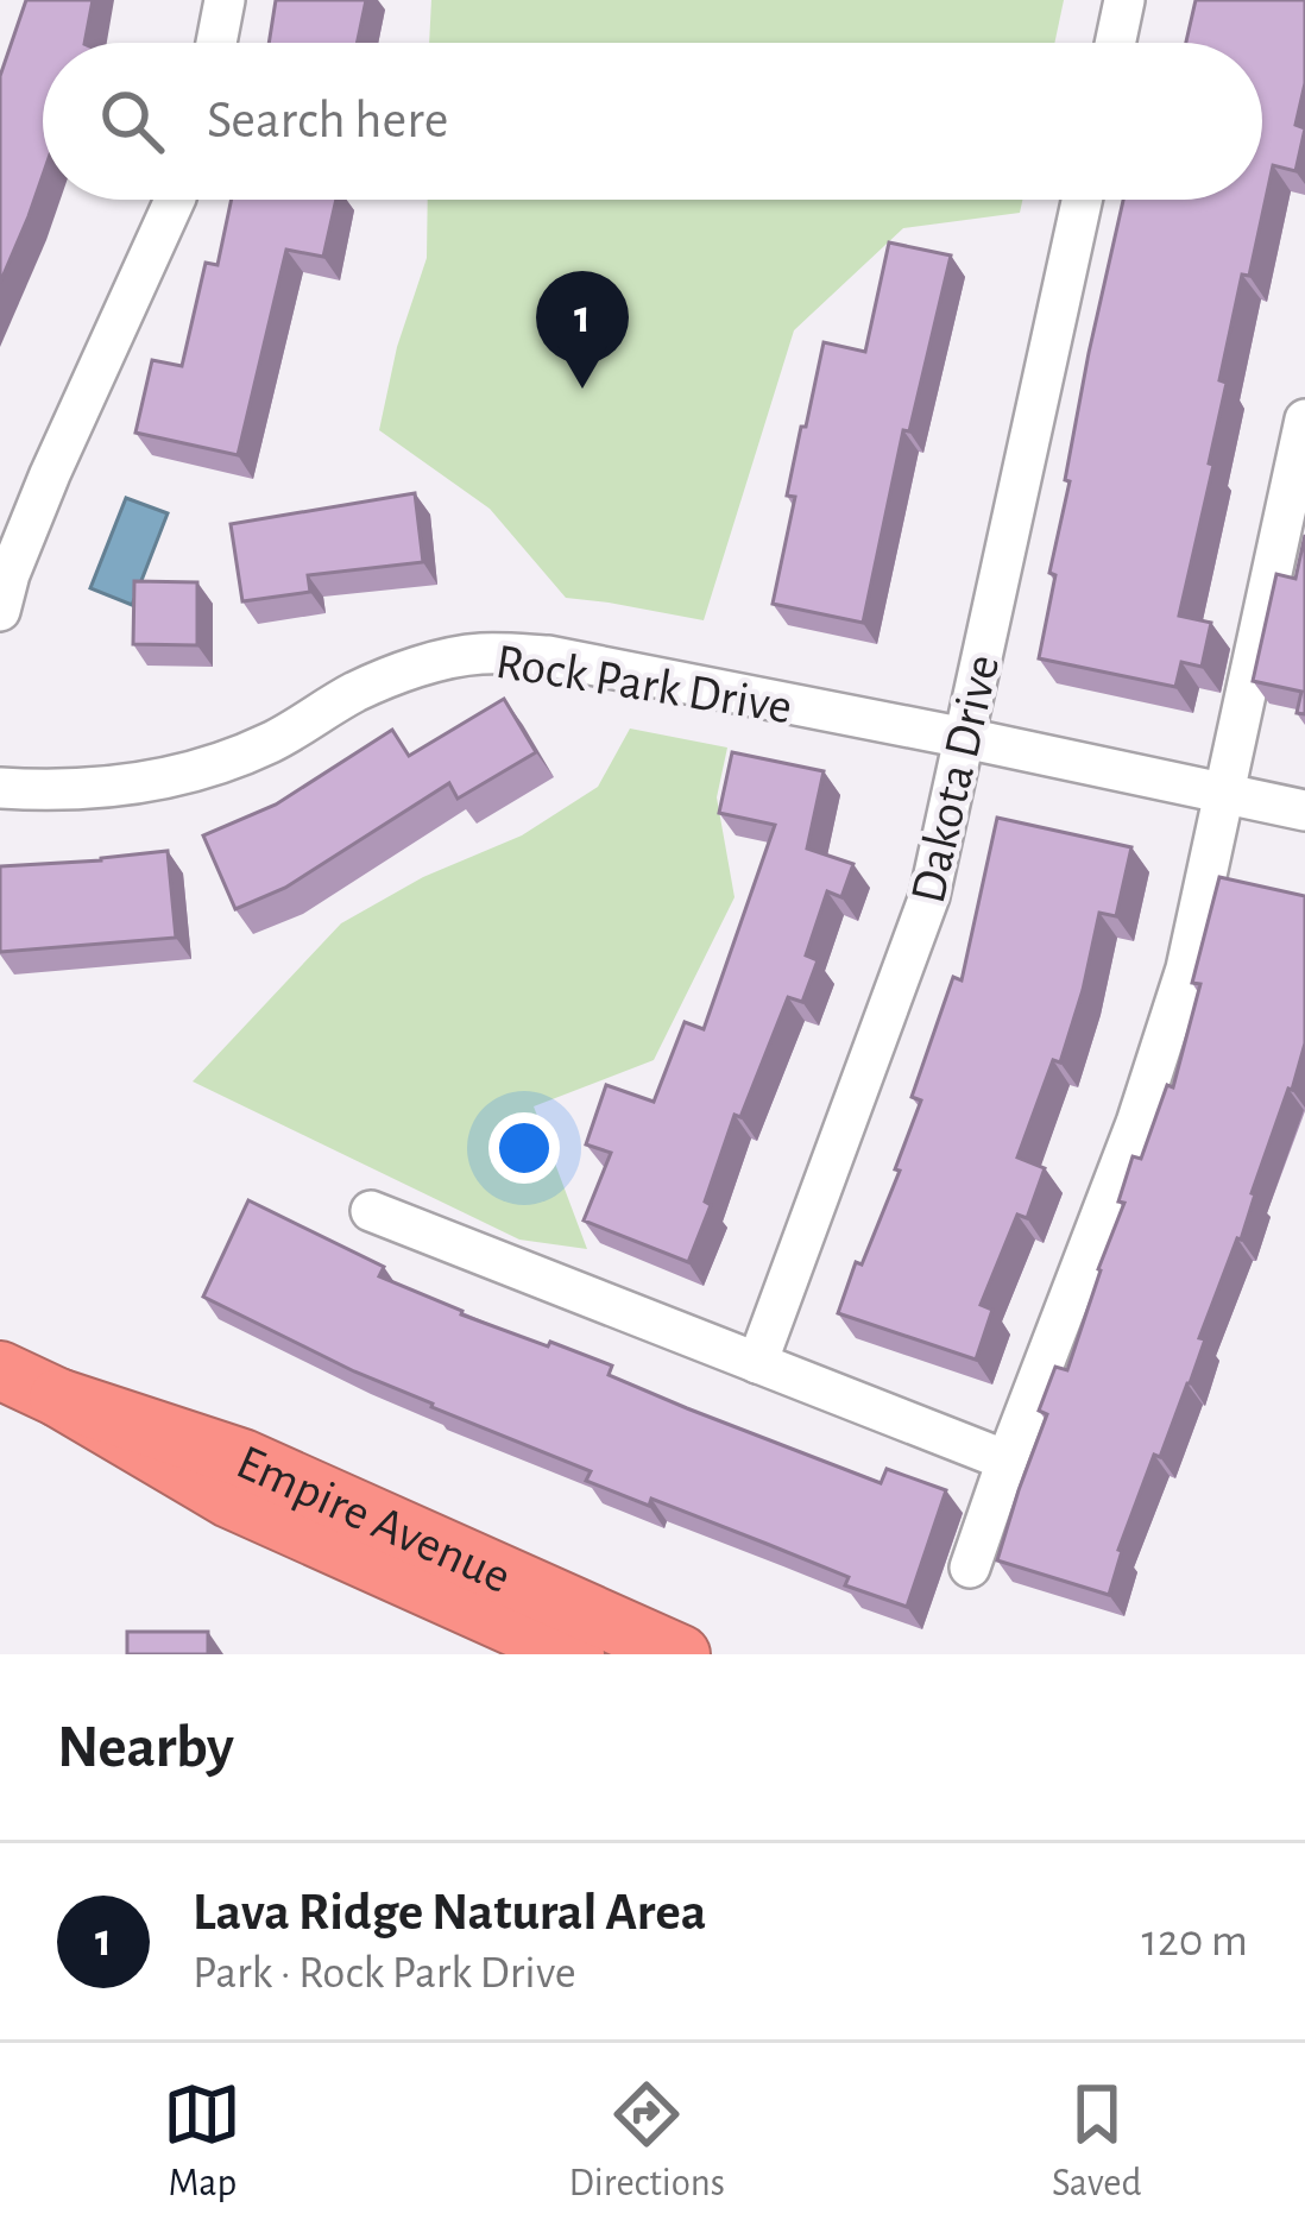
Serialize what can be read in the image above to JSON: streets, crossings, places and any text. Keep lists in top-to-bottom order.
{
  "streets": {
    "highway": ["Empire Avenue"],
    "street": ["Rock Park Drive", "Dakota Drive"]
  },
  "crossings": [
    ["Rock Park Drive", "Dakota Drive"]
  ],
  "page": {
    "search": "Search here",
    "pins": "1",
    "heading": "Nearby",
    "list": [
      {
        "mark": "1",
        "name": "Lava Ridge Natural Area",
        "note": "Park · Rock Park Drive",
        "value": "120 m"
      }
    ],
    "nav": ["Map", "Directions", "Saved"]
  }
}
